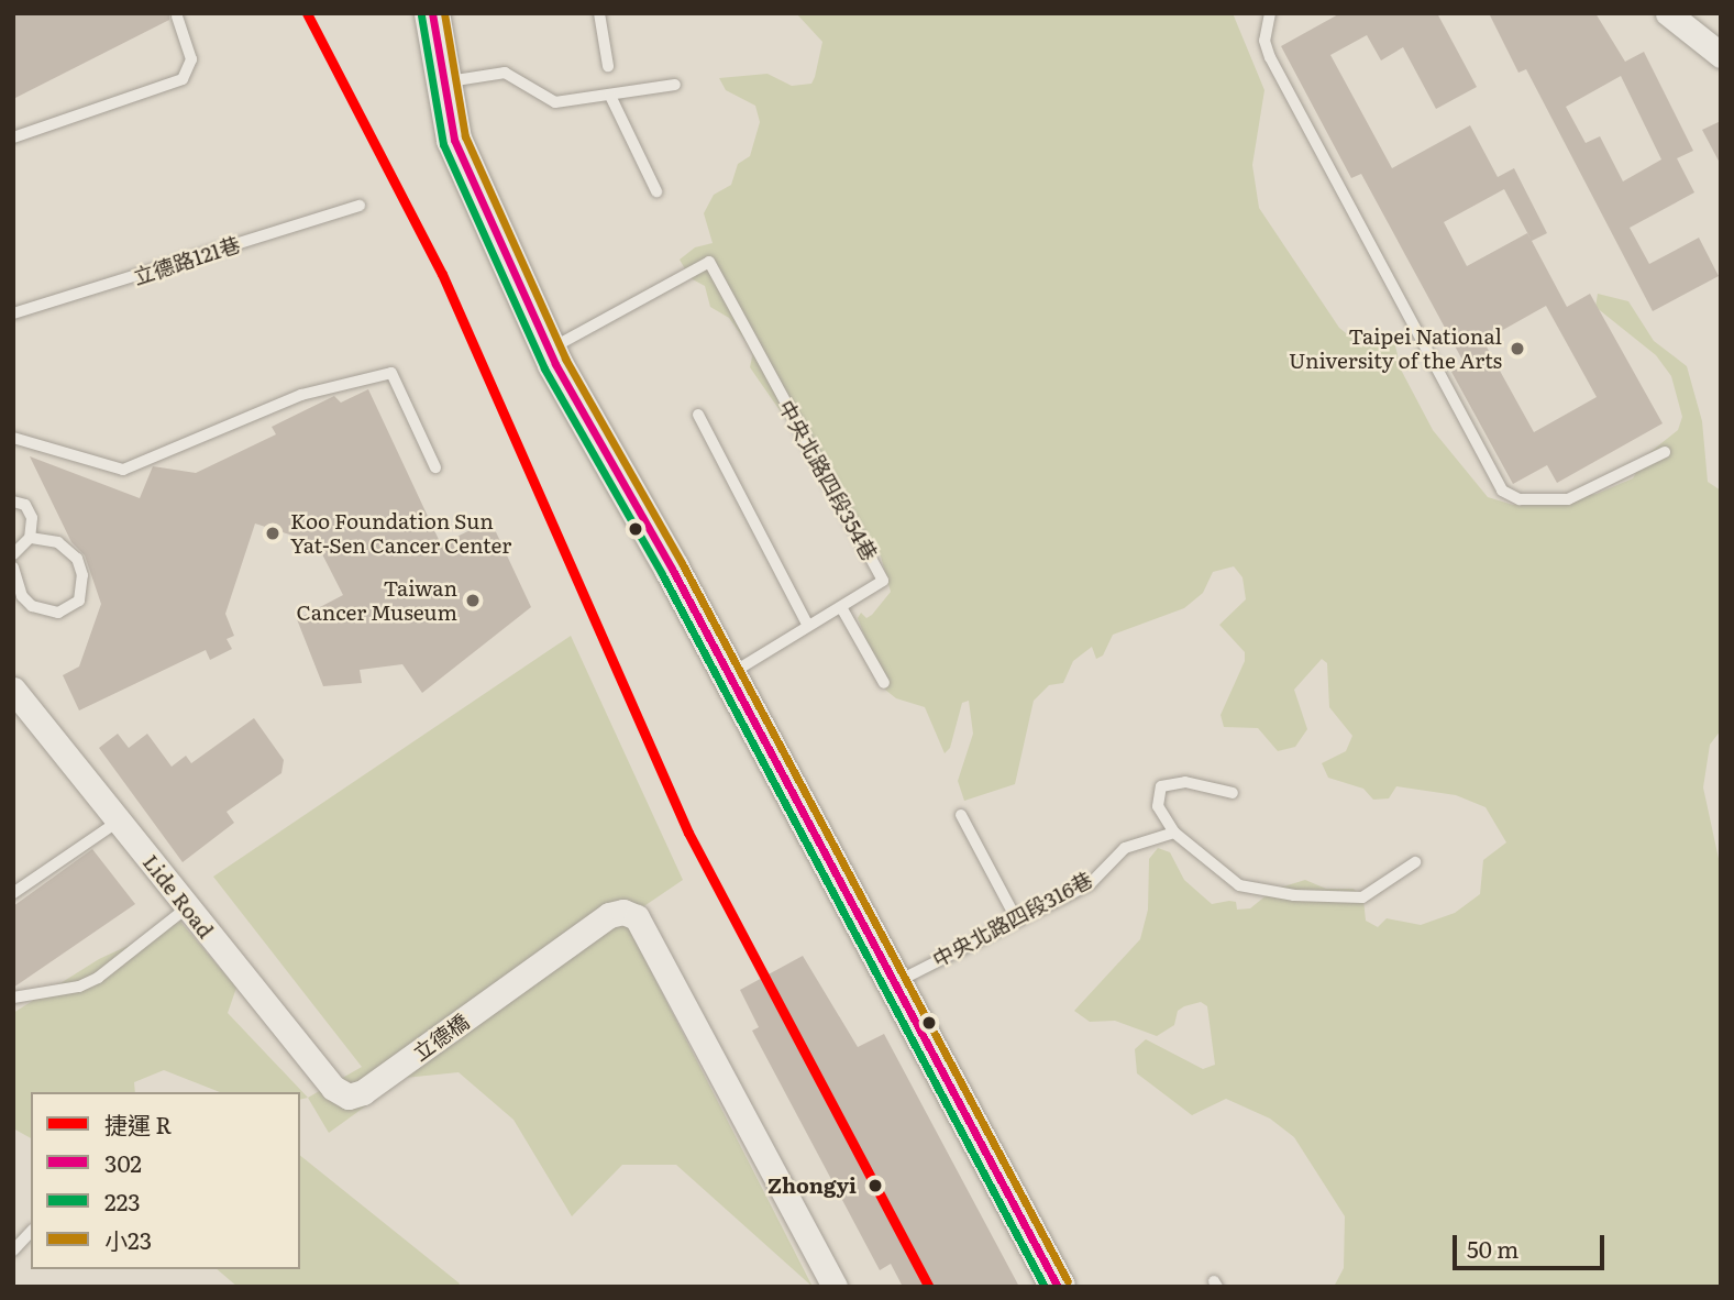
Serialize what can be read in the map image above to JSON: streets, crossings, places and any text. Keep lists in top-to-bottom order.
{
  "streets": {
    "street": ["Lide Road", "立德橋"],
    "lane": ["立德路121巷", "中央北路四段354巷", "中央北路四段316巷"]
  },
  "crossings": [
    ["Lide Road", "立德橋"]
  ],
  "places": [
    "Taipei National University of the Arts",
    "Koo Foundation Sun Yat-Sen Cancer Center",
    "Taiwan Cancer Museum",
    "Zhongyi"
  ],
  "lines": [
    "metro line R",
    "transit line 302",
    "transit line 小23",
    "transit line 223"
  ],
  "legend": [
    "捷運 R",
    "302",
    "223",
    "小23"
  ],
  "scale_bar": "50 m"
}
